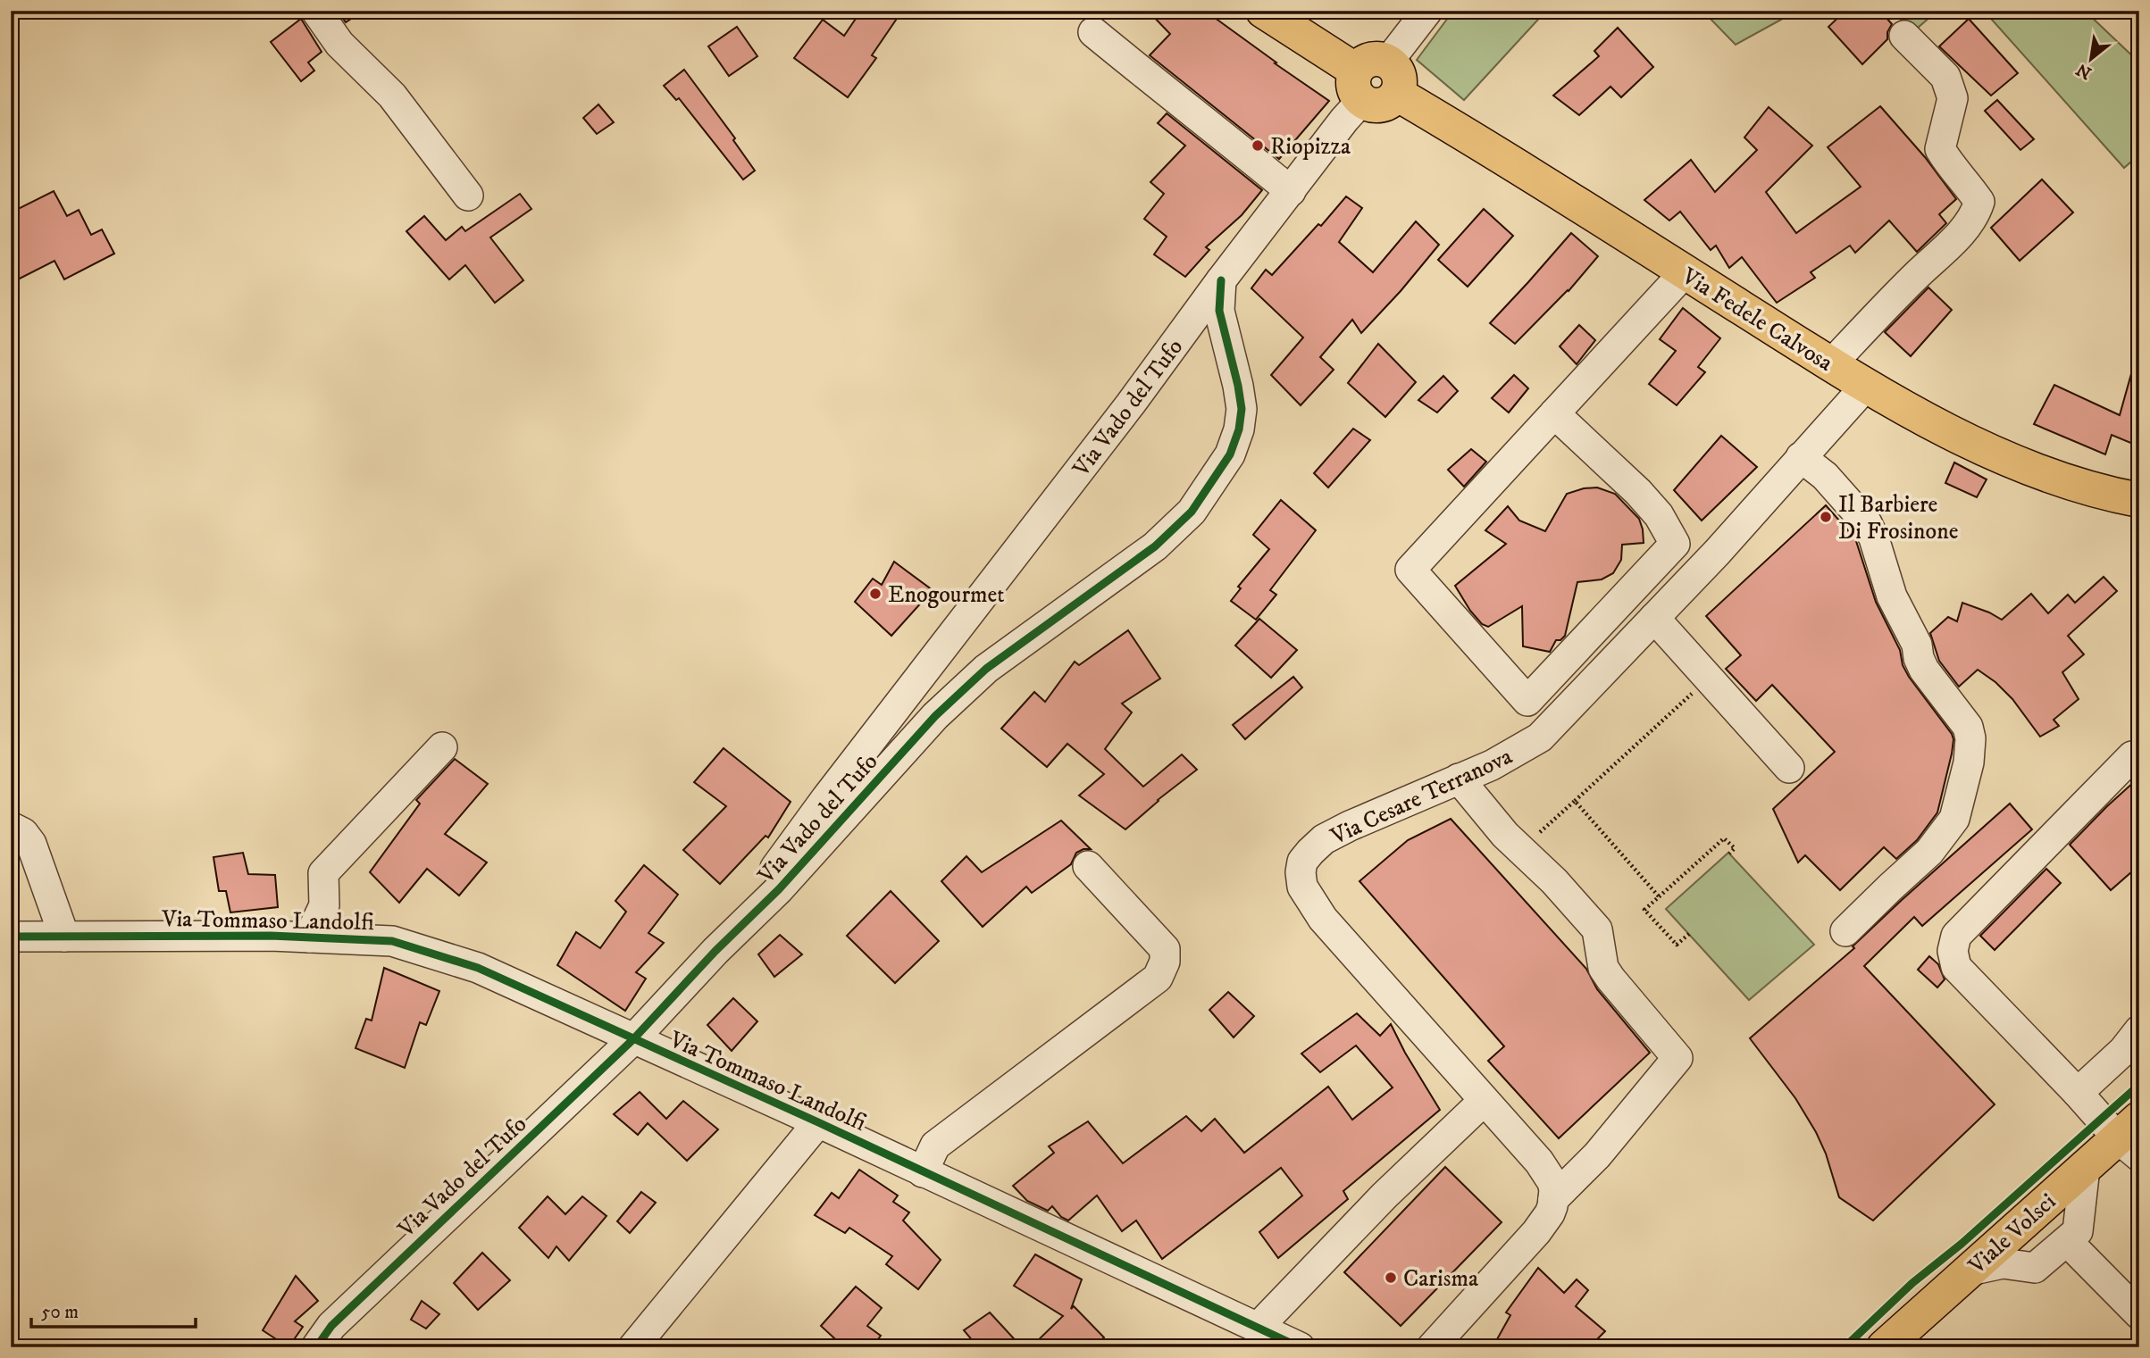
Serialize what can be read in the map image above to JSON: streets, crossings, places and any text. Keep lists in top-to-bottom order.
{
  "streets": {
    "main road": ["Via Fedele Calvosa", "Viale Volsci"],
    "street": ["Via Vado del Tufo", "Via Cesare Terranova", "Via Tommaso Landolfi"]
  },
  "crossings": [
    ["Via Fedele Calvosa", "Via Vado del Tufo"],
    ["Via Fedele Calvosa", "Via Cesare Terranova"],
    ["Via Vado del Tufo", "Via Tommaso Landolfi"]
  ],
  "places": [
    "Riopizza",
    "Il Barbiere Di Frosinone",
    "Enogourmet",
    "Carisma"
  ],
  "scale_bar": "50 m",
  "north": "bottom left"
}
